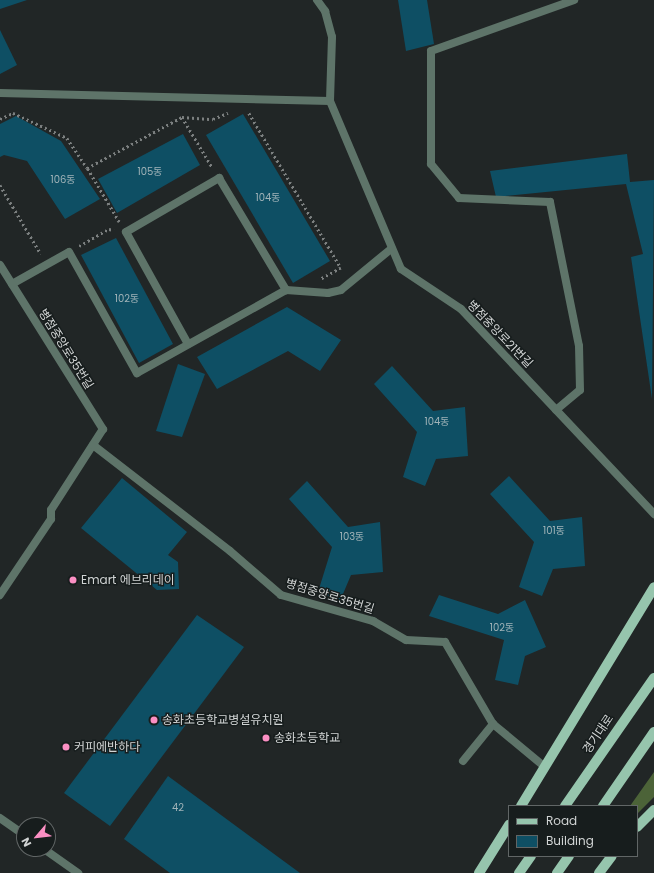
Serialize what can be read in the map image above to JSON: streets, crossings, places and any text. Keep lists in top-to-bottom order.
{
  "streets": {
    "main road": ["경기대로"],
    "street": ["병점중앙로21번길", "병점중앙로35번길"]
  },
  "places": [
    "Emart 에브리데이",
    "송화초등학교병설유치원",
    "송화초등학교",
    "커피에반하다"
  ],
  "house_numbers": [
    "105동",
    "106동",
    "104동",
    "102동",
    "104동",
    "101동",
    "103동",
    "102동",
    "42"
  ],
  "legend": ["Road", "Building"],
  "north": "bottom left"
}
